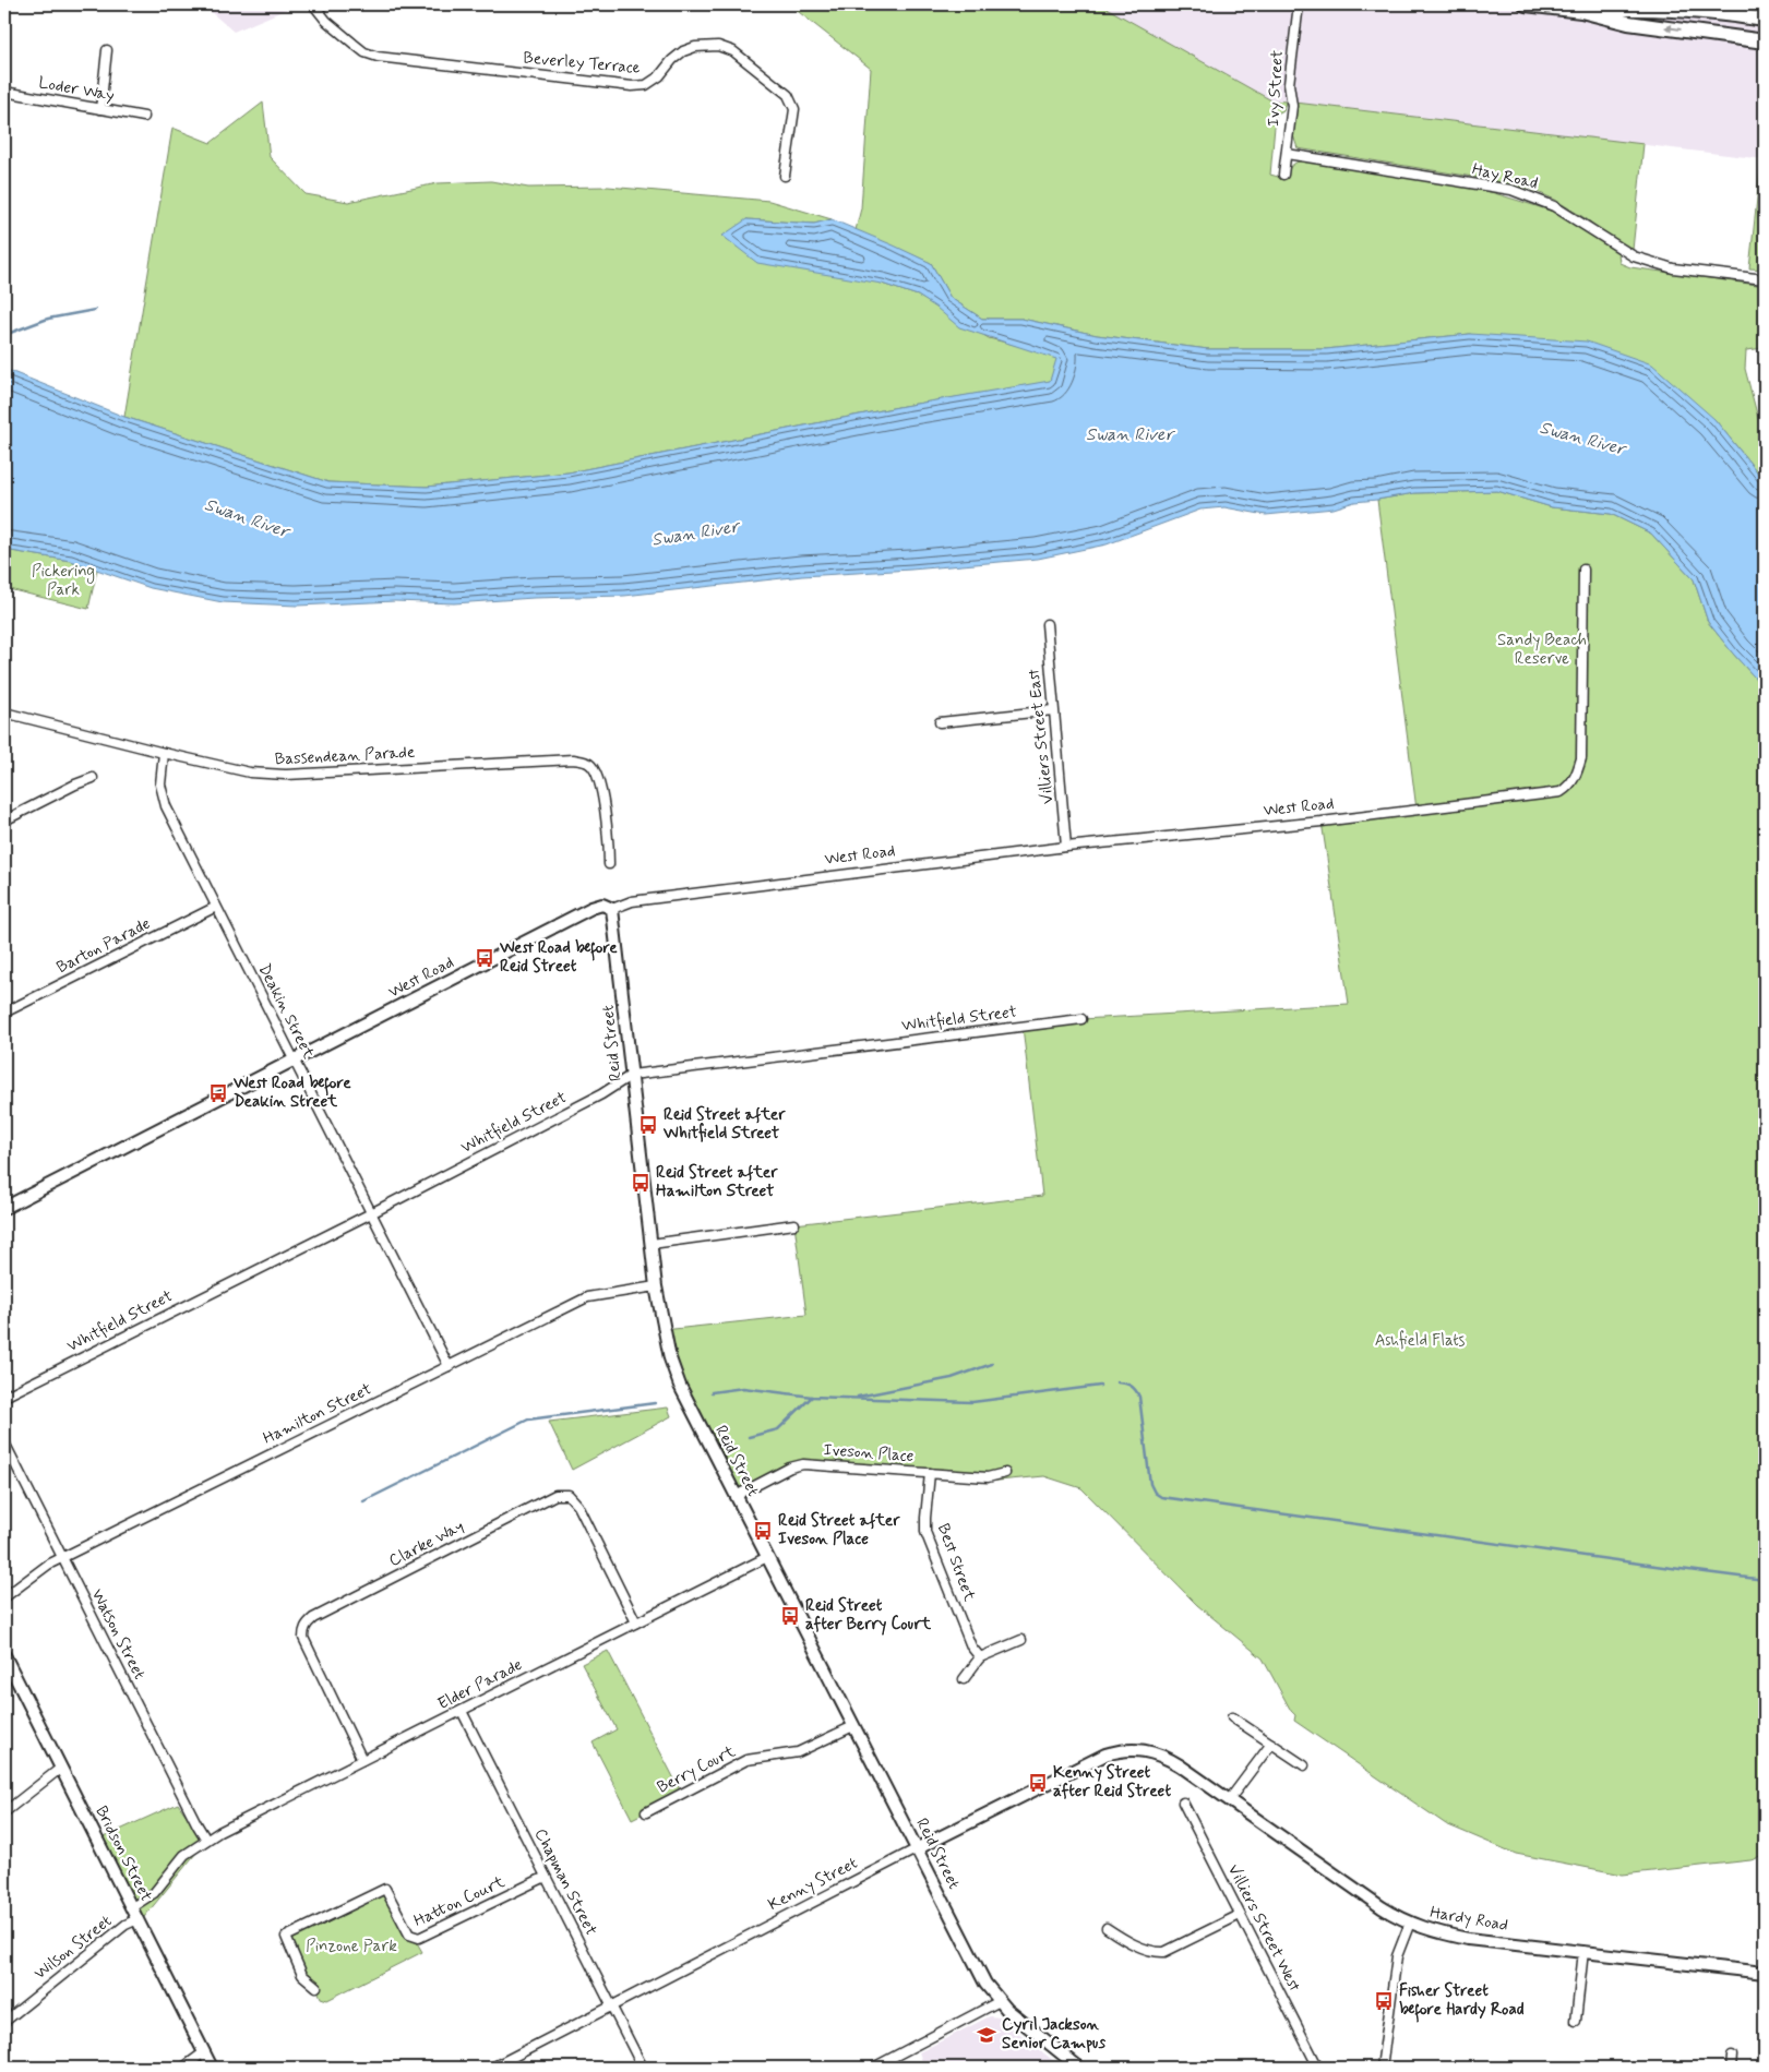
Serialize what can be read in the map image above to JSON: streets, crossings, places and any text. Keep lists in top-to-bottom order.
{
  "streets": {
    "street": [
      "Beverley Terrace",
      "Ivy Street",
      "Loder Way",
      "Hay Road",
      "Villiers Street East",
      "Bassendean Parade",
      "West Road",
      "Barton Parade",
      "Deakin Street",
      "Whitfield Street",
      "Reid Street",
      "Hamilton Street",
      "Iveson Place",
      "Clarke Way",
      "Best Street",
      "Watson Street",
      "Elder Parade",
      "Berry Court",
      "Bridson Street",
      "Chapman Street",
      "Kenny Street",
      "Hatton Court",
      "Hardy Road",
      "Villiers Street West",
      "Wilson Street"
    ]
  },
  "crossings": [
    ["Ivy Street", "Hay Road"],
    ["Villiers Street East", "West Road"],
    ["Bassendean Parade", "Deakin Street"],
    ["West Road", "Deakin Street"],
    ["West Road", "Reid Street"],
    ["Barton Parade", "Deakin Street"],
    ["Deakin Street", "Whitfield Street"],
    ["Deakin Street", "Hamilton Street"],
    ["Whitfield Street", "Reid Street"],
    ["Reid Street", "Hamilton Street"],
    ["Reid Street", "Iveson Place"],
    ["Reid Street", "Elder Parade"],
    ["Reid Street", "Berry Court"],
    ["Reid Street", "Kenny Street"],
    ["Hamilton Street", "Watson Street"],
    ["Iveson Place", "Best Street"],
    ["Clarke Way", "Elder Parade"],
    ["Watson Street", "Elder Parade"],
    ["Watson Street", "Wilson Street"],
    ["Elder Parade", "Chapman Street"],
    ["Elder Parade", "Wilson Street"],
    ["Bridson Street", "Wilson Street"],
    ["Chapman Street", "Kenny Street"],
    ["Chapman Street", "Hatton Court"],
    ["Kenny Street", "Hardy Road"]
  ],
  "water": ["Swan River"],
  "parks": [
    "Pickering Park",
    "Sandy Beach Reserve",
    "Ashfield Flats",
    "Pinzone Park"
  ],
  "places": {
    "bus stop": [
      "West Road before Reid Street",
      "West Road before Deakin Street",
      "Reid Street after Whitfield Street",
      "Reid Street after Hamilton Street",
      "Reid Street after Iveson Place",
      "Reid Street after Berry Court",
      "Kenny Street after Reid Street",
      "Fisher Street before Hardy Road"
    ],
    "school or university": ["Cyril Jackson Senior Campus"]
  }
}
